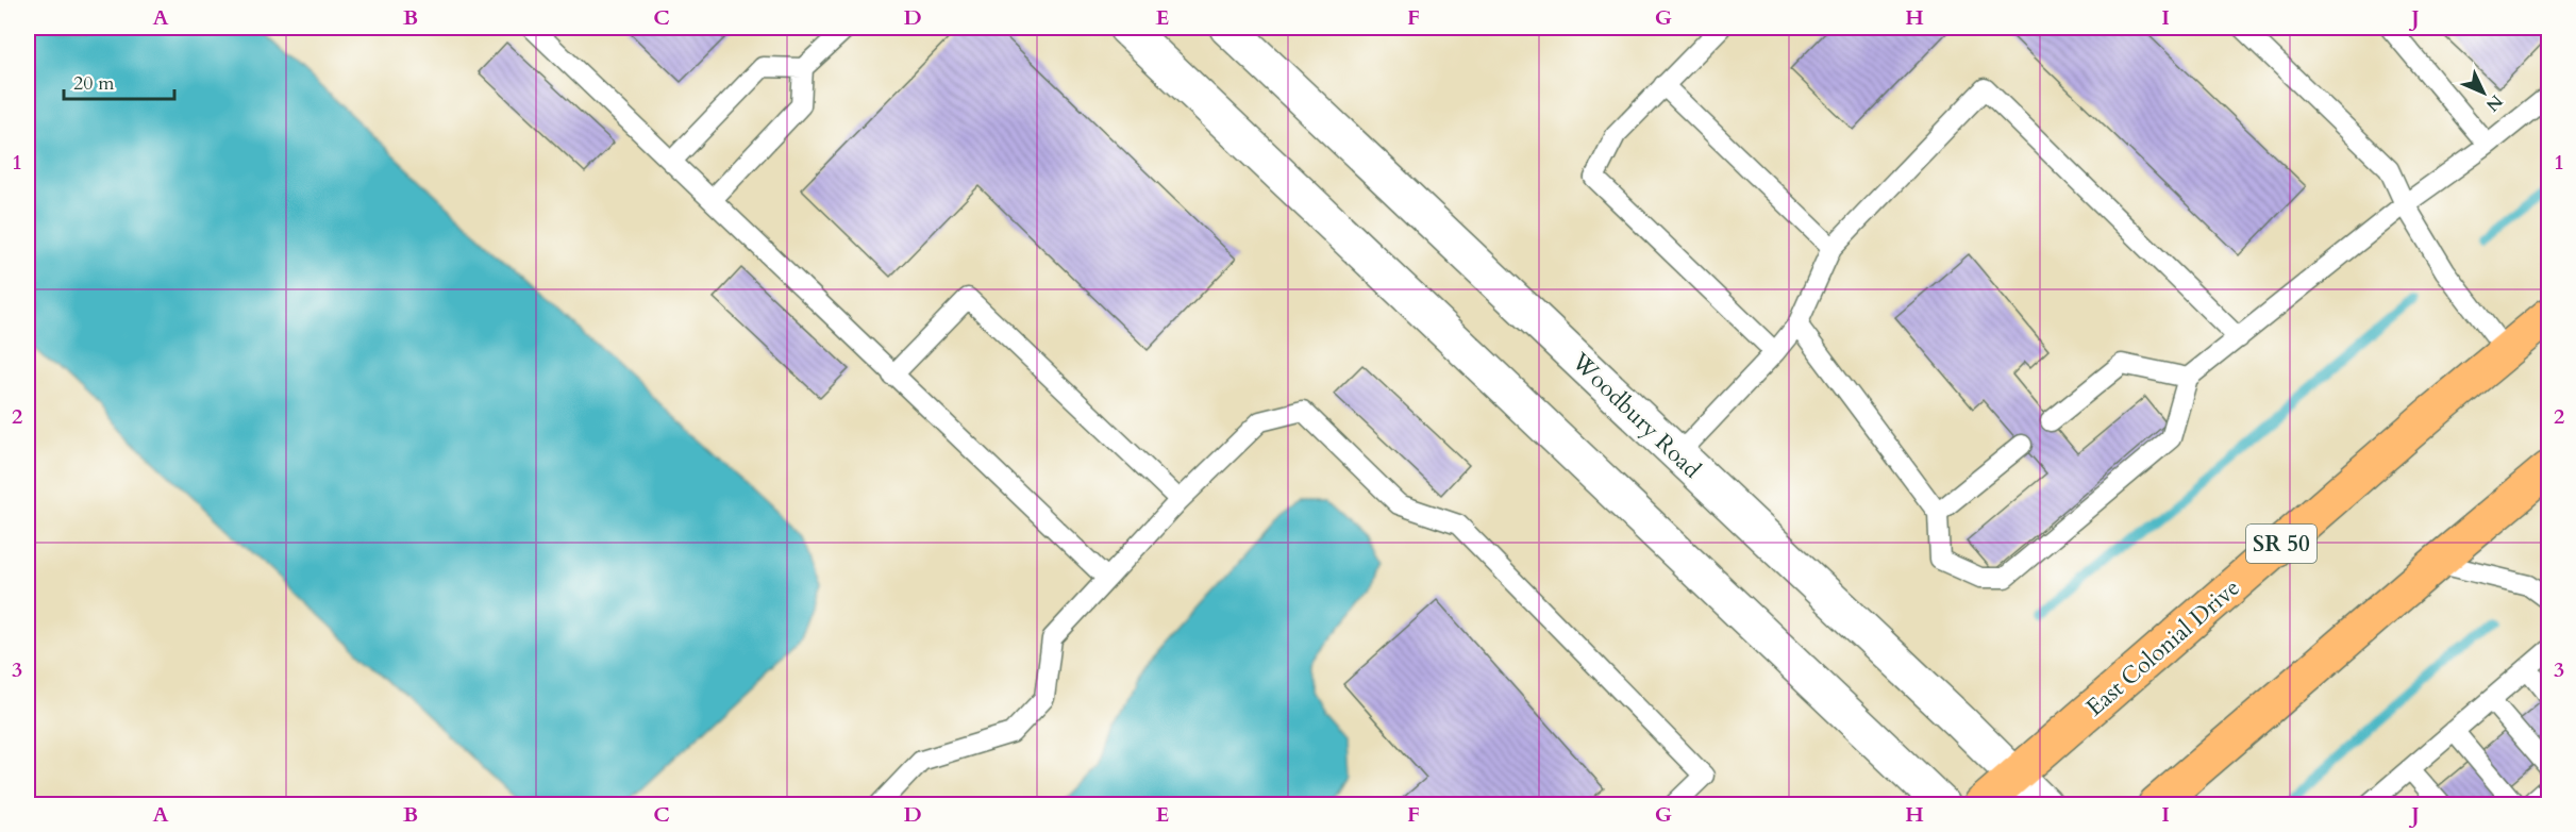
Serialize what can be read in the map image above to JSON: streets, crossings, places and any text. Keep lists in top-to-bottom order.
{
  "streets": {
    "highway": ["SR 50", "East Colonial Drive"],
    "street": ["Woodbury Road"]
  },
  "crossings": [
    ["Woodbury Road", "East Colonial Drive"]
  ],
  "scale_bar": "20 m",
  "north": "bottom right",
  "grid": {
    "columns": [
      "A",
      "B",
      "C",
      "D",
      "E",
      "F",
      "G",
      "H",
      "I",
      "J"
    ],
    "rows": ["1", "2", "3"]
  }
}
